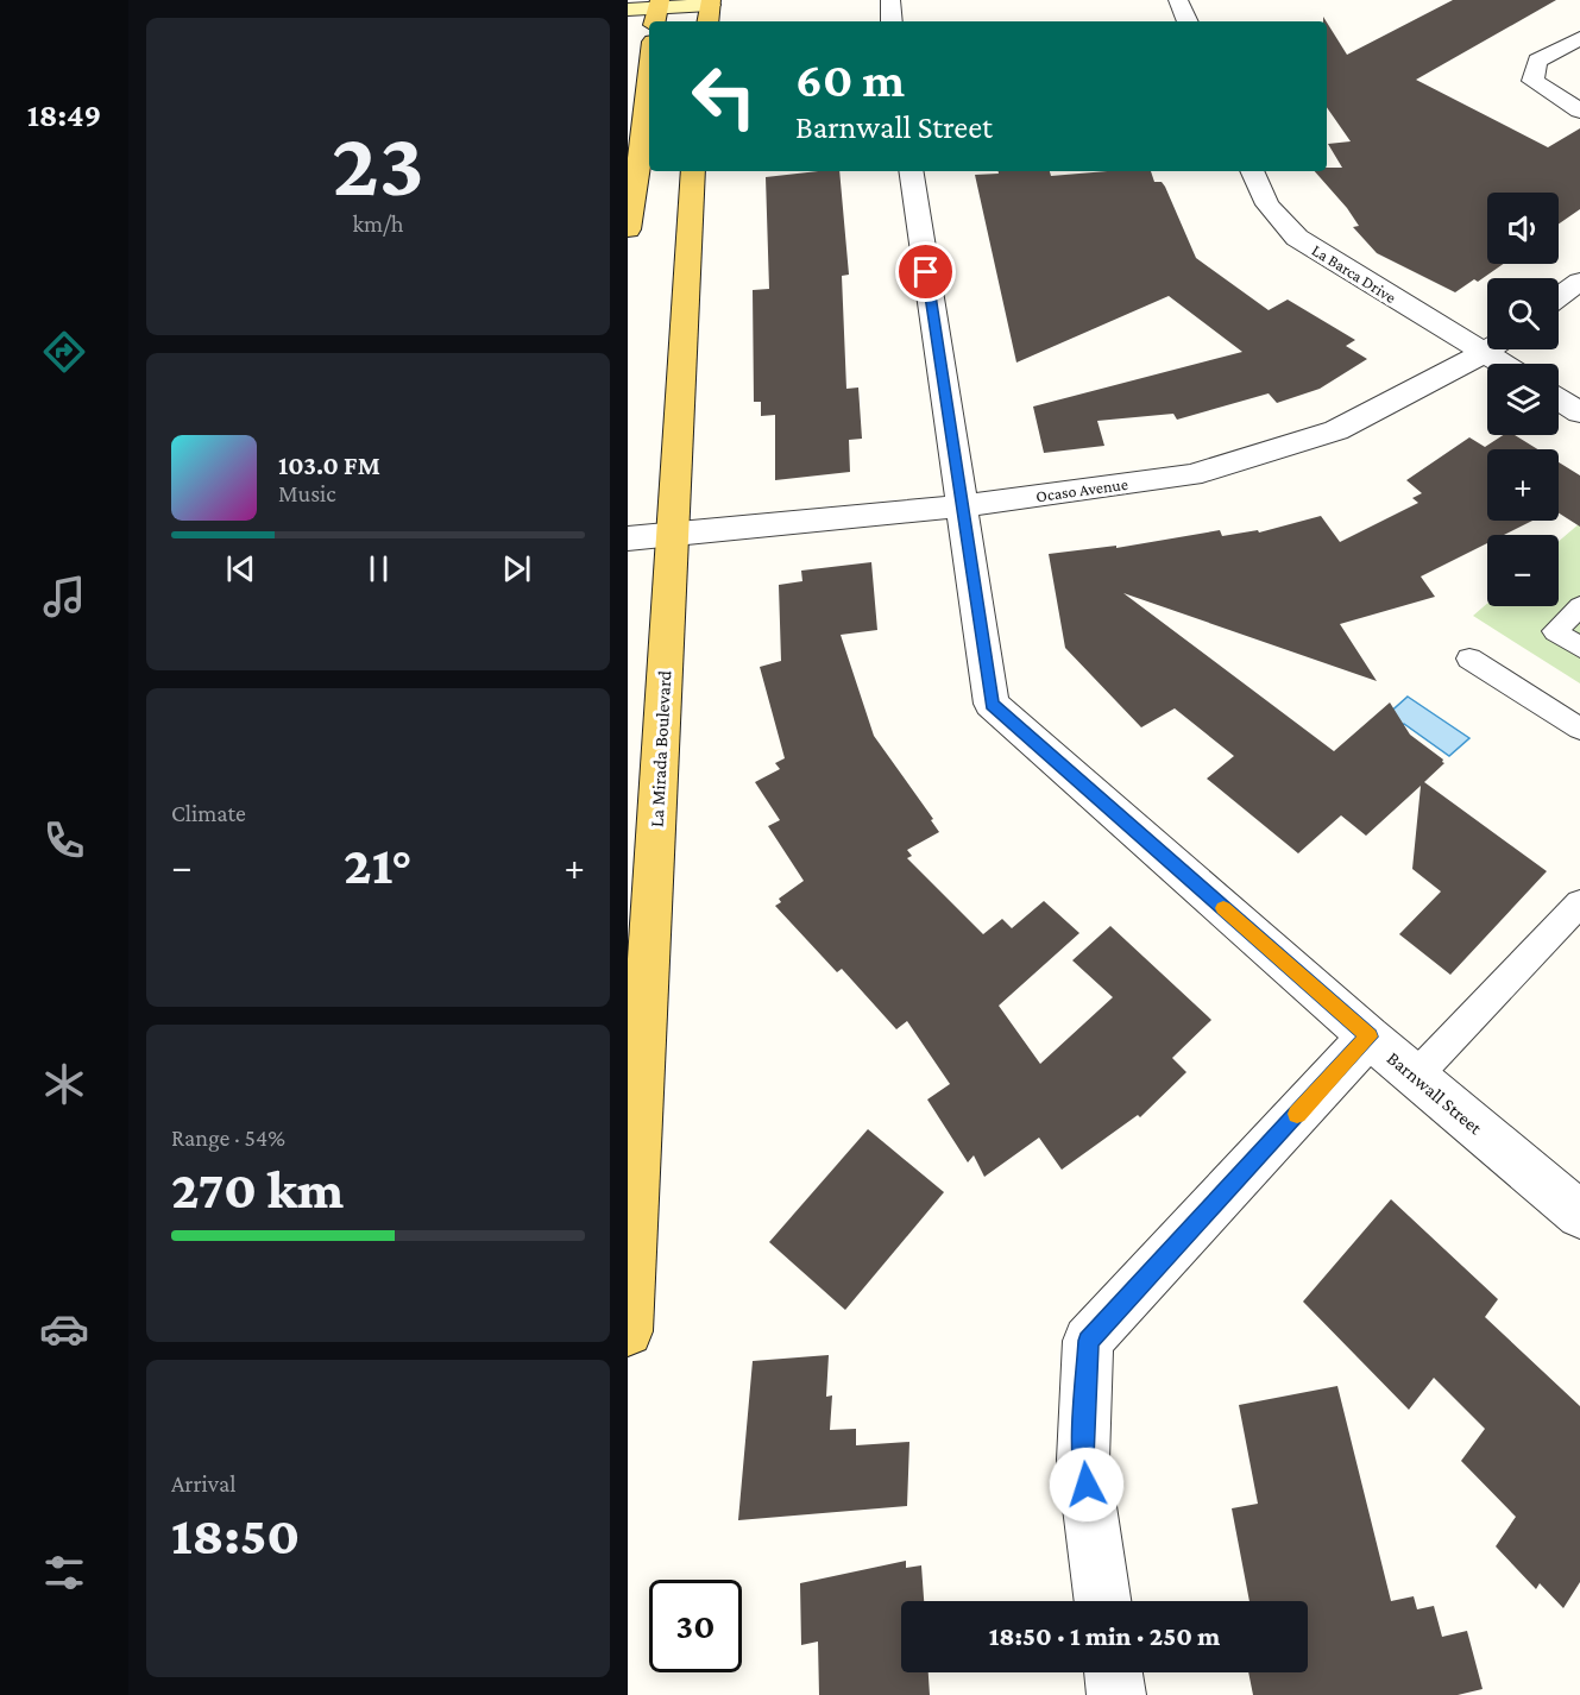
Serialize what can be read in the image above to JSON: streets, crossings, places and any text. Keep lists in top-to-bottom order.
{
  "streets": {
    "main road": ["La Mirada Boulevard"],
    "street": ["La Barca Drive", "Ocaso Avenue", "Barnwall Street"]
  },
  "crossings": [
    ["Ocaso Avenue", "La Mirada Boulevard"],
    ["Ocaso Avenue", "Barnwall Street"]
  ],
  "page": {
    "tabs": "18:49",
    "tile": [
      ["23", "km/h"],
      "Climate",
      ["Range · 54%", "270 km"],
      ["Arrival", "18:50"]
    ],
    "turn": ["60 m", "Barnwall Street"],
    "map_buttons": ["+", "−"],
    "song": ["103.0 FM", "Music"],
    "heat": ["−", "21°", "+"],
    "limit": "30",
    "trip": "18:50 · 1 min · 250 m"
  }
}
